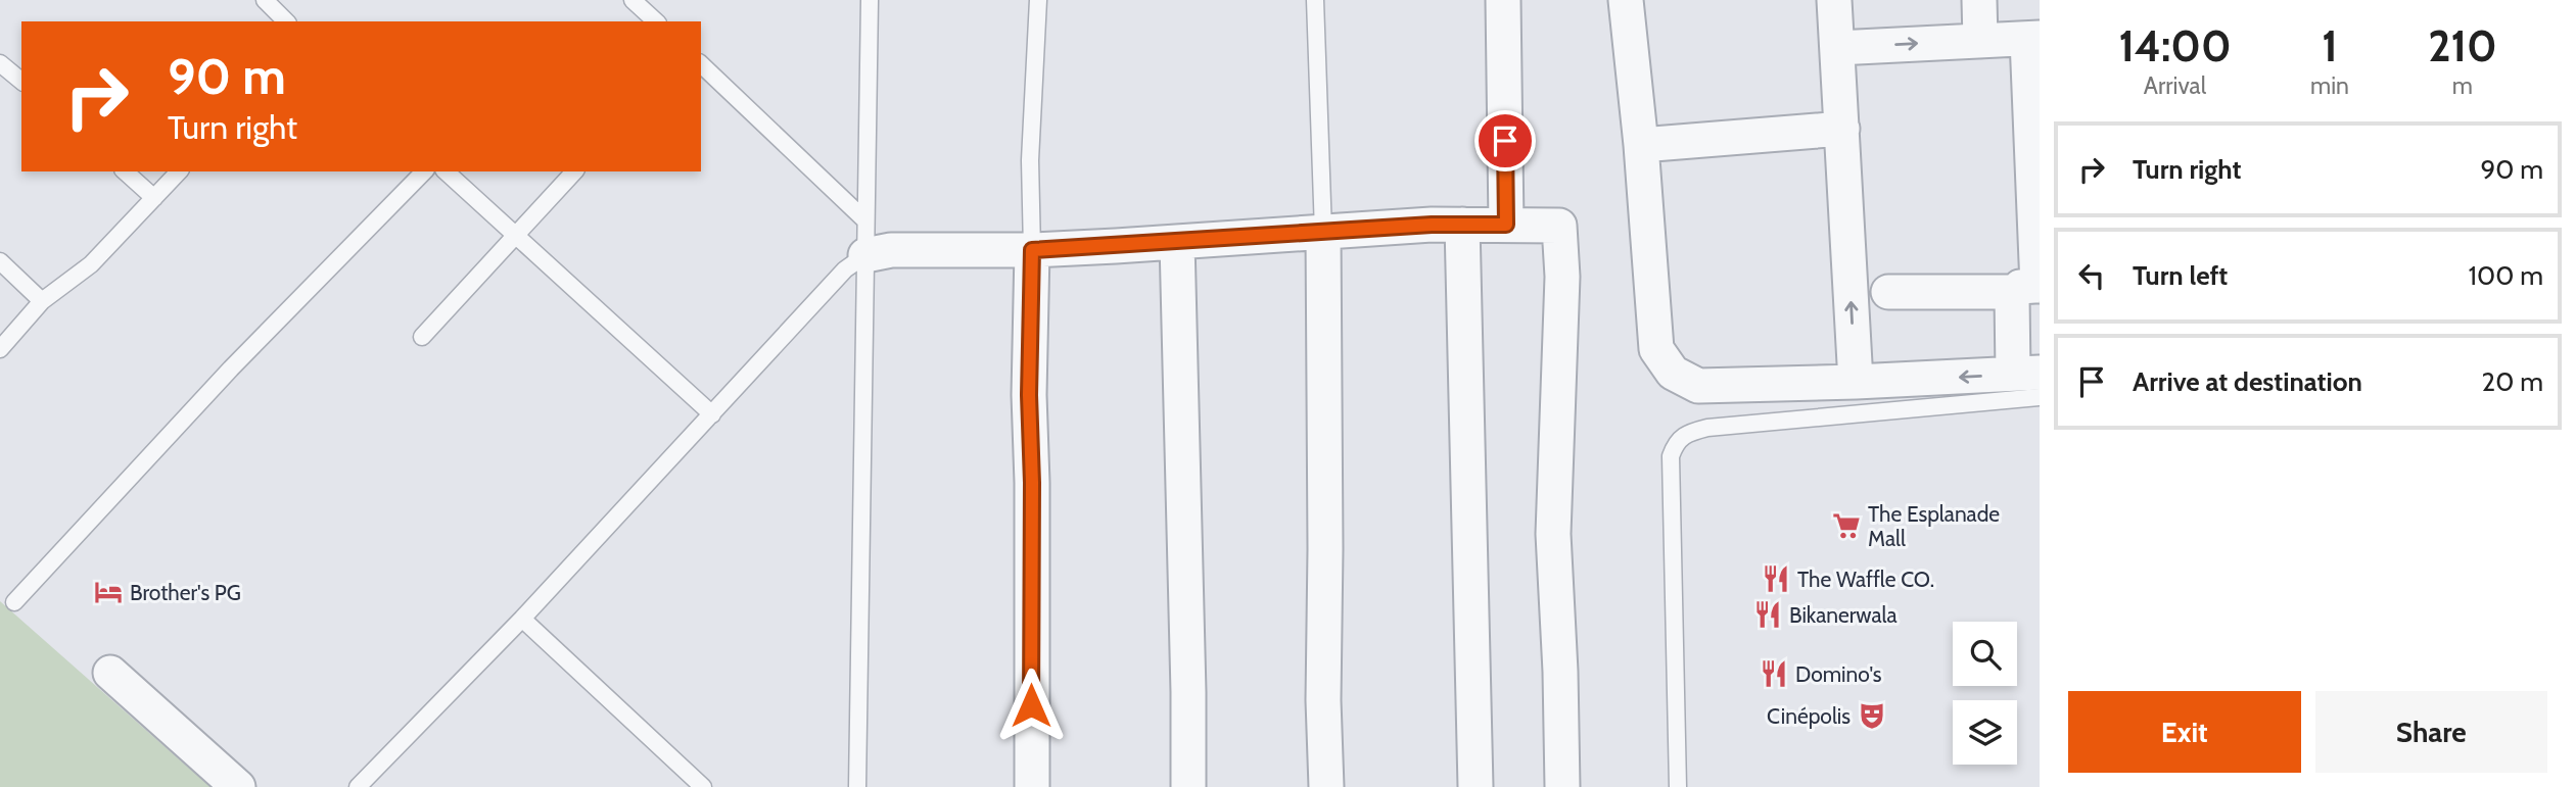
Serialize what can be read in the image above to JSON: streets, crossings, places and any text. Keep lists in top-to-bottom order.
{
  "places": {
    "supermarket": ["The Esplanade Mall"],
    "restaurant": ["The Waffle CO.", "Bikanerwala", "Domino's"],
    "hotel": ["Brother's PG"],
    "theatre": ["Cinépolis"]
  },
  "page": {
    "eta": [
      "14:00",
      "Arrival",
      "1",
      "min",
      "210",
      "m"
    ],
    "turn": ["90 m", "Turn right"],
    "list": [
      {
        "name": "Turn right",
        "value": "90 m"
      },
      {
        "name": "Turn left",
        "value": "100 m"
      },
      {
        "name": "Arrive at destination",
        "value": "20 m"
      }
    ],
    "buttons": ["Exit", "Share"]
  }
}
